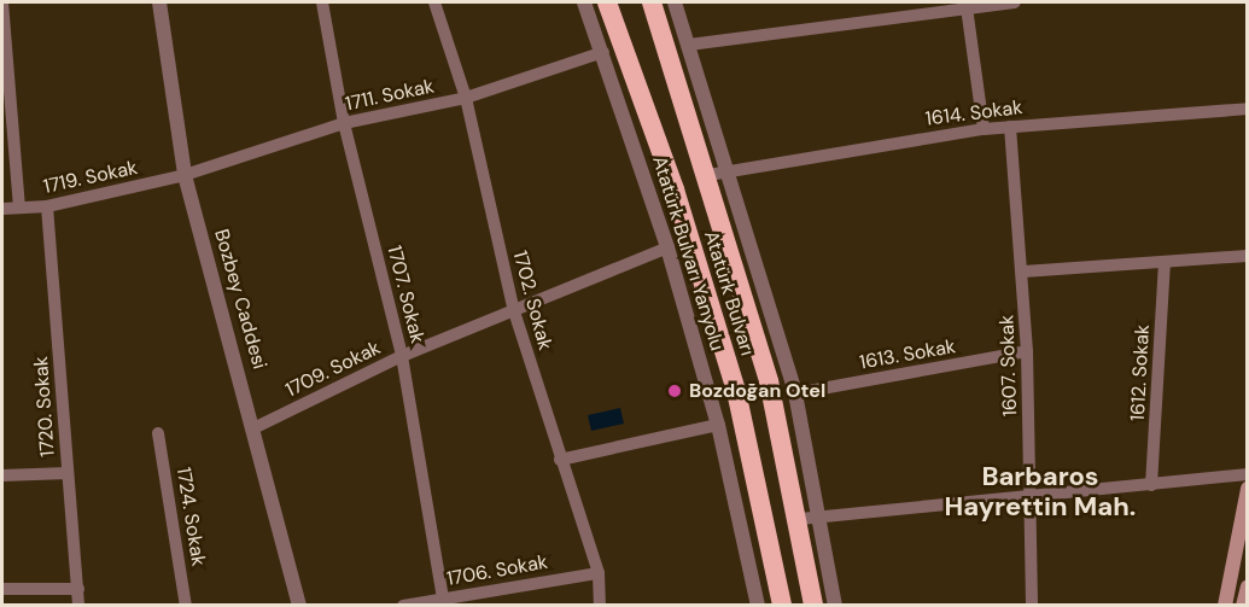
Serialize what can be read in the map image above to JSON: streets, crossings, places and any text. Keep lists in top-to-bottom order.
{
  "streets": {
    "highway": ["Atatürk Bulvarı"],
    "street": [
      "1711. Sokak",
      "1614. Sokak",
      "1719. Sokak",
      "Atatürk Bulvarı Yanyolu",
      "1707. Sokak",
      "Bozbey Caddesi",
      "1702. Sokak",
      "1613. Sokak",
      "1607. Sokak",
      "1709. Sokak",
      "1612. Sokak",
      "1720. Sokak",
      "1724. Sokak",
      "1706. Sokak"
    ]
  },
  "crossings": [
    ["1711. Sokak", "1719. Sokak"],
    ["1711. Sokak", "Atatürk Bulvarı Yanyolu"],
    ["1711. Sokak", "1707. Sokak"],
    ["1711. Sokak", "Bozbey Caddesi"],
    ["1711. Sokak", "1702. Sokak"],
    ["1614. Sokak", "Atatürk Bulvarı"],
    ["1614. Sokak", "1607. Sokak"],
    ["1719. Sokak", "Bozbey Caddesi"],
    ["1719. Sokak", "1720. Sokak"],
    ["Atatürk Bulvarı Yanyolu", "1709. Sokak"],
    ["1707. Sokak", "1709. Sokak"],
    ["1707. Sokak", "1706. Sokak"],
    ["Bozbey Caddesi", "1709. Sokak"],
    ["1702. Sokak", "1709. Sokak"],
    ["1702. Sokak", "1706. Sokak"],
    ["1613. Sokak", "1607. Sokak"]
  ],
  "districts": ["Barbaros Hayrettin Mah."],
  "places": ["Bozdoğan Otel"]
}
